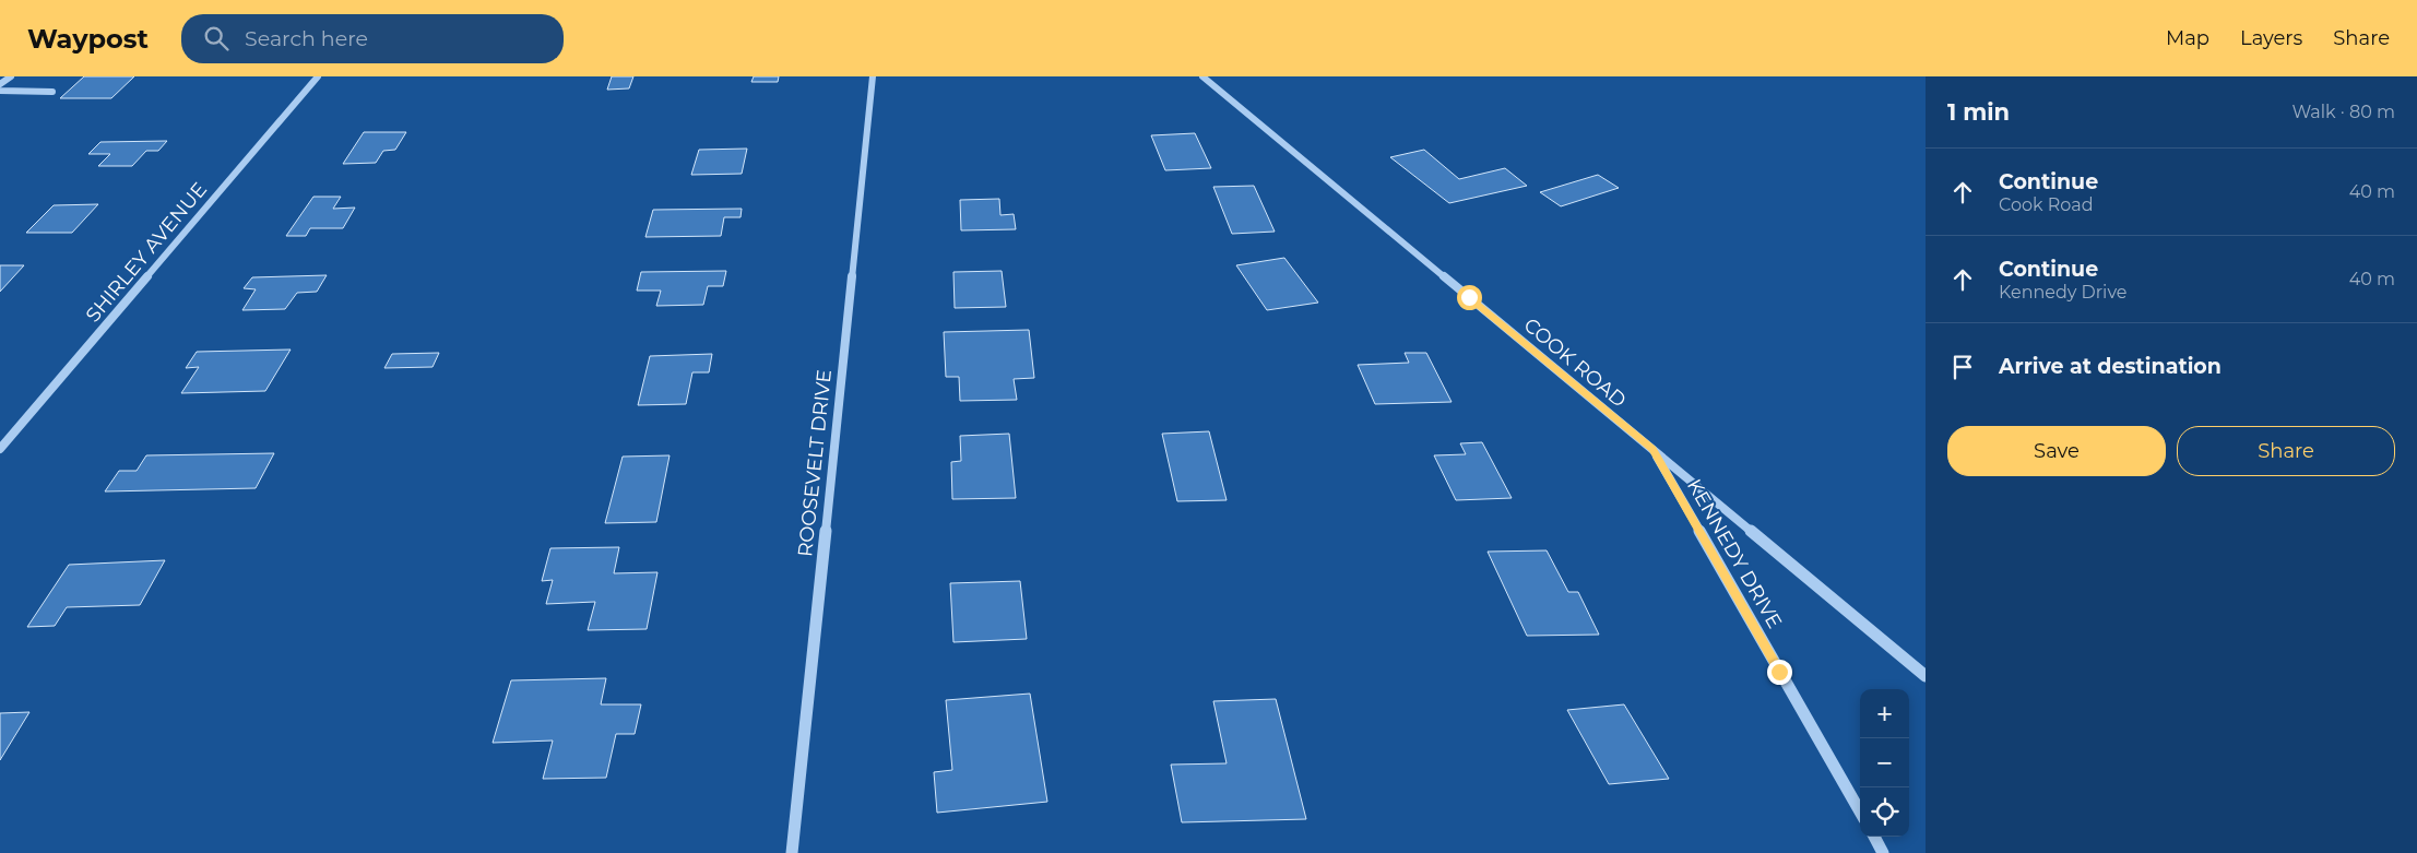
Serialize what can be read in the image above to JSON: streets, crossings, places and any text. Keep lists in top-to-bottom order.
{
  "streets": {
    "street": [
      "SHIRLEY AVENUE",
      "COOK ROAD",
      "ROOSEVELT DRIVE",
      "KENNEDY DRIVE"
    ]
  },
  "crossings": [
    ["COOK ROAD", "KENNEDY DRIVE"]
  ],
  "page": {
    "header": "Waypost",
    "search": "Search here",
    "nav": ["Map", "Layers", "Share"],
    "heading": ["1 min", "Walk · 80 m"],
    "list": [
      ["Continue", "Cook Road", "40 m"],
      ["Continue", "Kennedy Drive", "40 m"],
      "Arrive at destination"
    ],
    "buttons": ["Save", "Share"],
    "map_buttons": ["+", "−"]
  }
}
